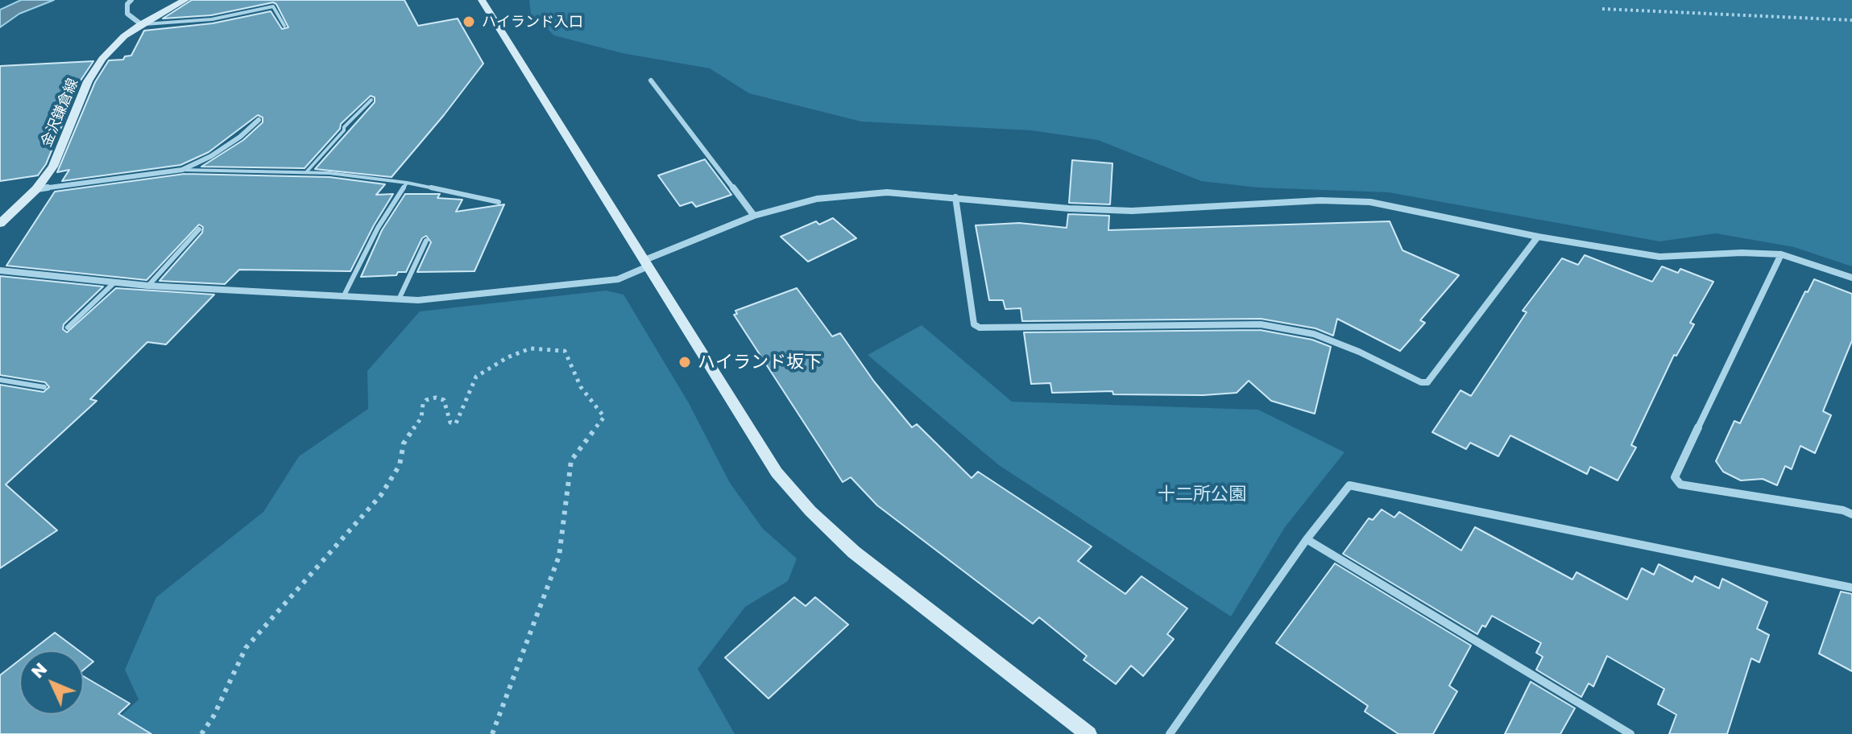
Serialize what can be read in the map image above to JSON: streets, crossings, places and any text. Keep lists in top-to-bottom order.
{
  "streets": {
    "street": ["金沢鎌倉線"]
  },
  "parks": ["十二所公園"],
  "places": ["ハイランド入口", "ハイランド坂下"],
  "north": "top left"
}
